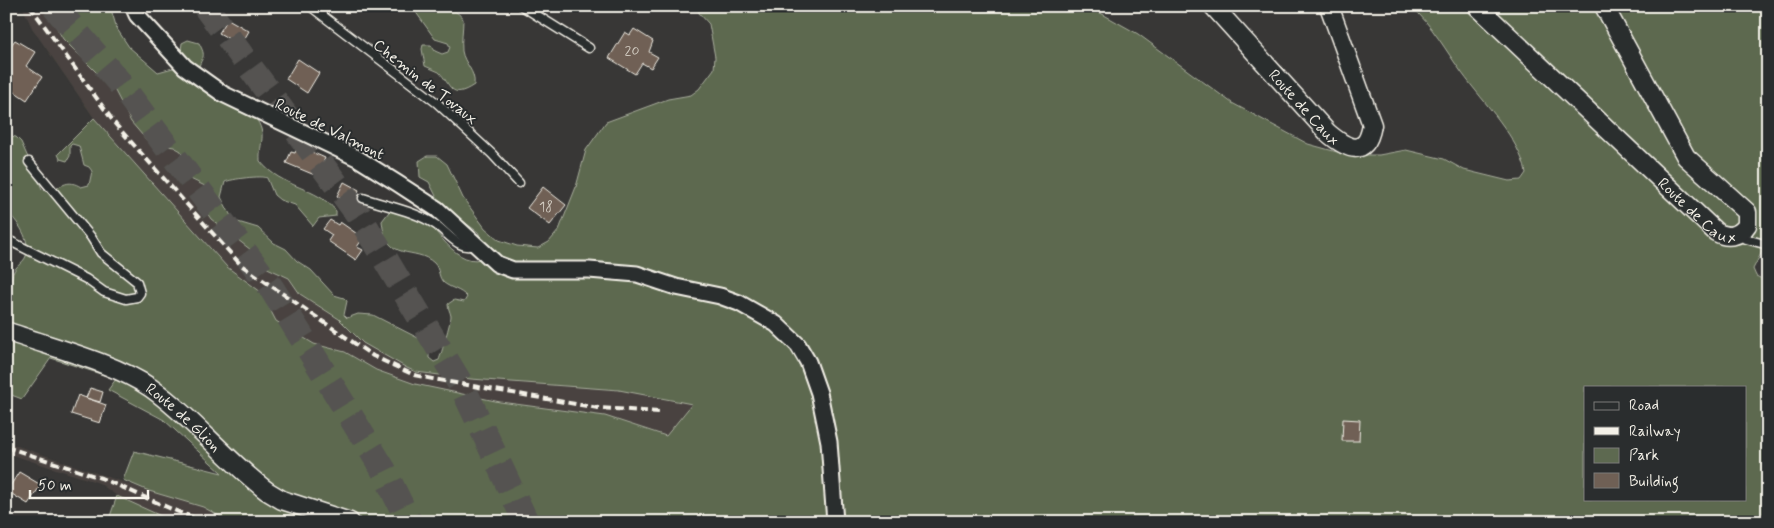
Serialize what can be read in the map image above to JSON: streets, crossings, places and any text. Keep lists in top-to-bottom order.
{
  "streets": {
    "street": ["Route de Caux", "Route de Valmont", "Route de Glion"],
    "lane": ["Chemin de Tovaux"]
  },
  "house_numbers": ["20", "18"],
  "legend": [
    "Road",
    "Railway",
    "Park",
    "Building"
  ],
  "scale_bar": "50 m"
}
